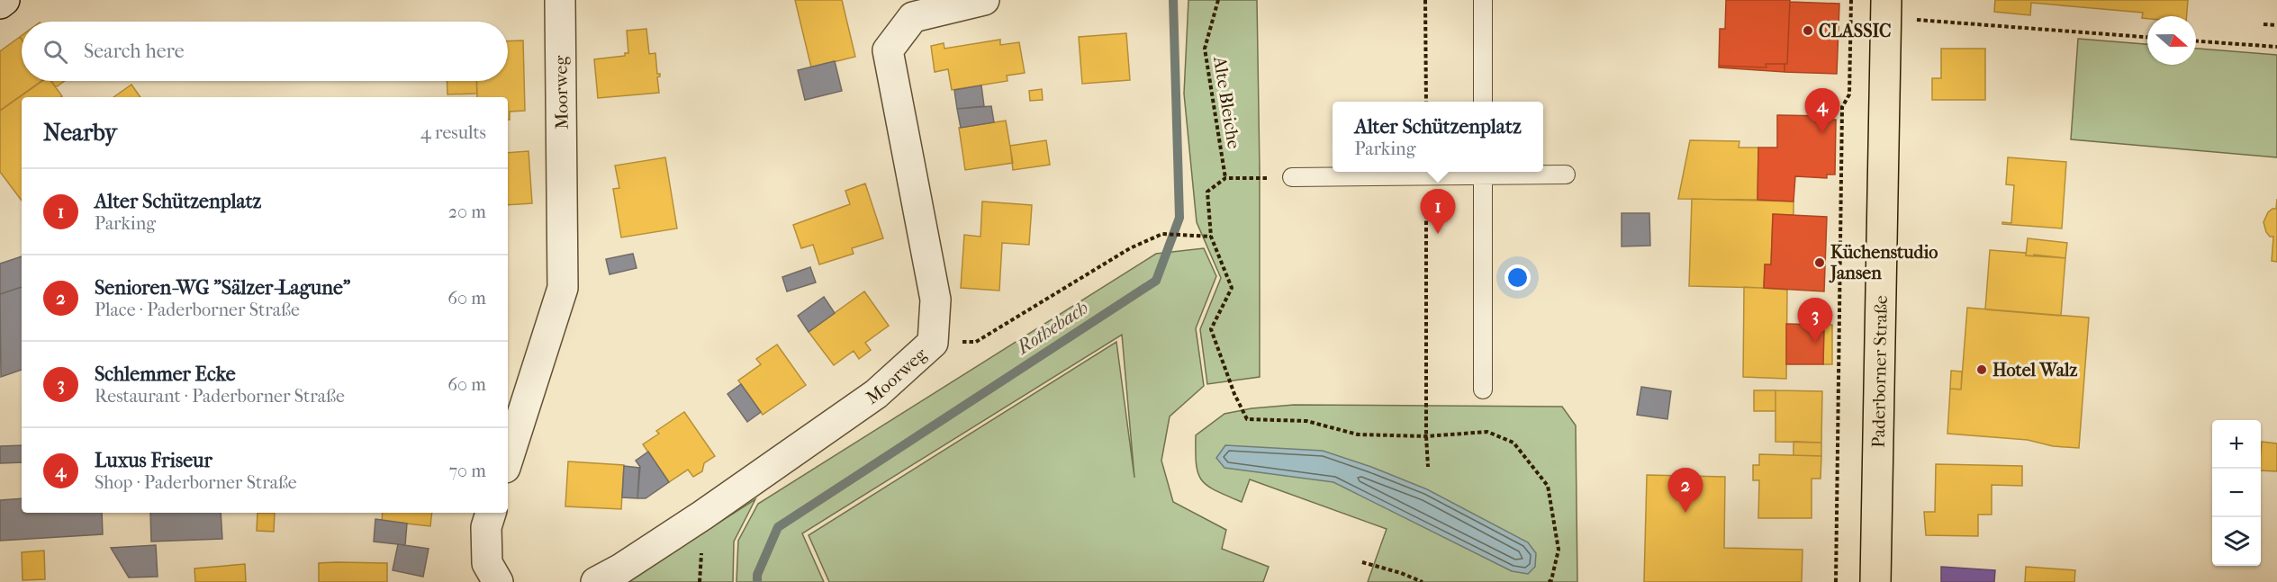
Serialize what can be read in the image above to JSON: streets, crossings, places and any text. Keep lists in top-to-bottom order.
{
  "streets": {
    "main road": ["Paderborner Straße"],
    "street": ["Moorweg"],
    "path": ["Alte Bleiche"]
  },
  "water": ["Rothebach"],
  "places": ["CLASSIC", "Küchenstudio Jansen", "Hotel Walz"],
  "north": "right",
  "page": {
    "search": "Search here",
    "pins": [
      "4",
      "1",
      "3",
      "2"
    ],
    "heading": ["Nearby", "4 results"],
    "popup": ["Alter Schützenplatz", "Parking"],
    "list": [
      {
        "mark": "1",
        "name": "Alter Schützenplatz",
        "note": "Parking",
        "value": "20 m"
      },
      {
        "mark": "2",
        "name": "Senioren-WG \"Sälzer-Lagune\"",
        "note": "Place · Paderborner Straße",
        "value": "60 m"
      },
      {
        "mark": "3",
        "name": "Schlemmer Ecke",
        "note": "Restaurant · Paderborner Straße",
        "value": "60 m"
      },
      {
        "mark": "4",
        "name": "Luxus Friseur",
        "note": "Shop · Paderborner Straße",
        "value": "70 m"
      }
    ],
    "map_buttons": ["+", "−"]
  }
}
